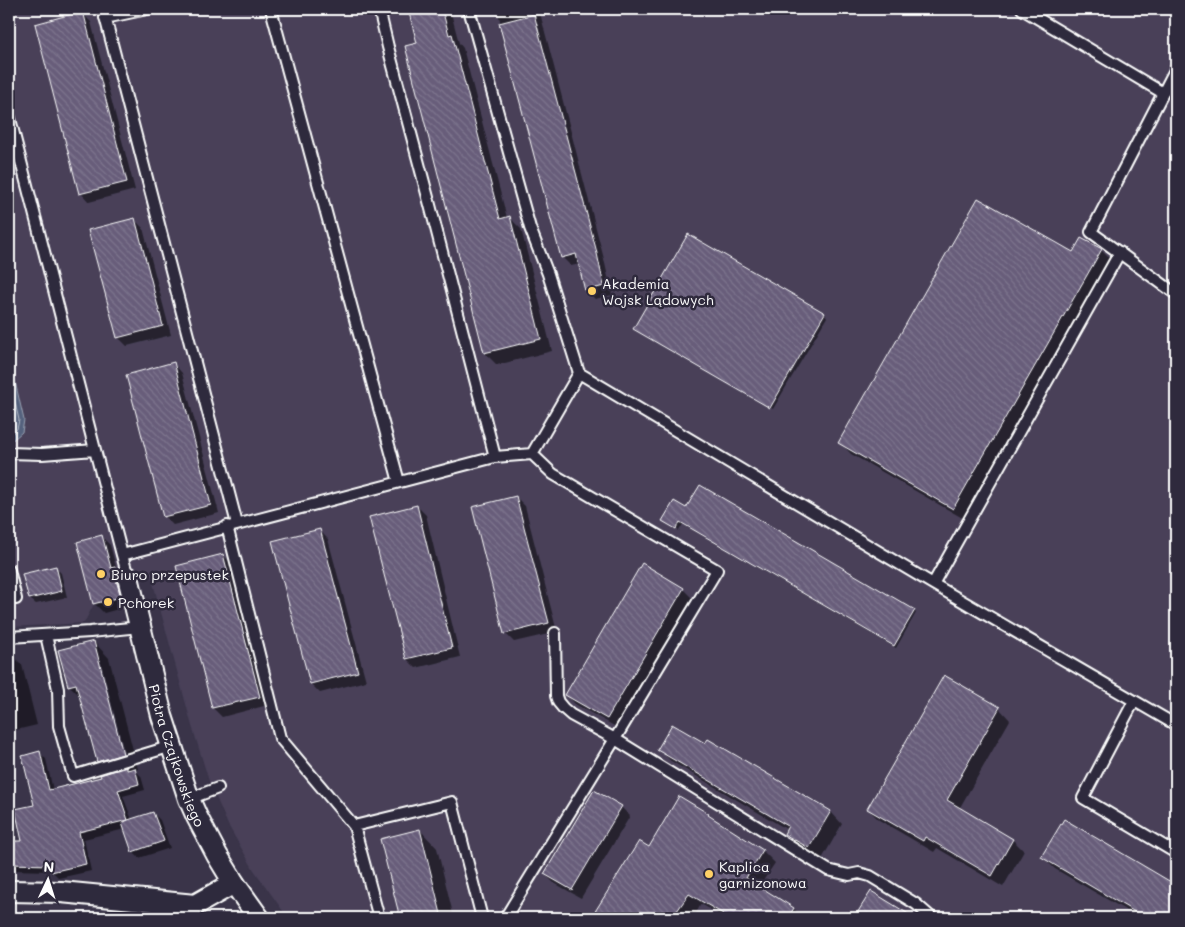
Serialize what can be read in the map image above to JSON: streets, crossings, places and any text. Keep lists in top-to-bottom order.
{
  "streets": {
    "street": ["Piotra Czajkowskiego"]
  },
  "places": [
    "Akademia Wojsk Lądowych",
    "Biuro przepustek",
    "Pchorek",
    "Kaplica garnizonowa"
  ],
  "north": "top"
}
